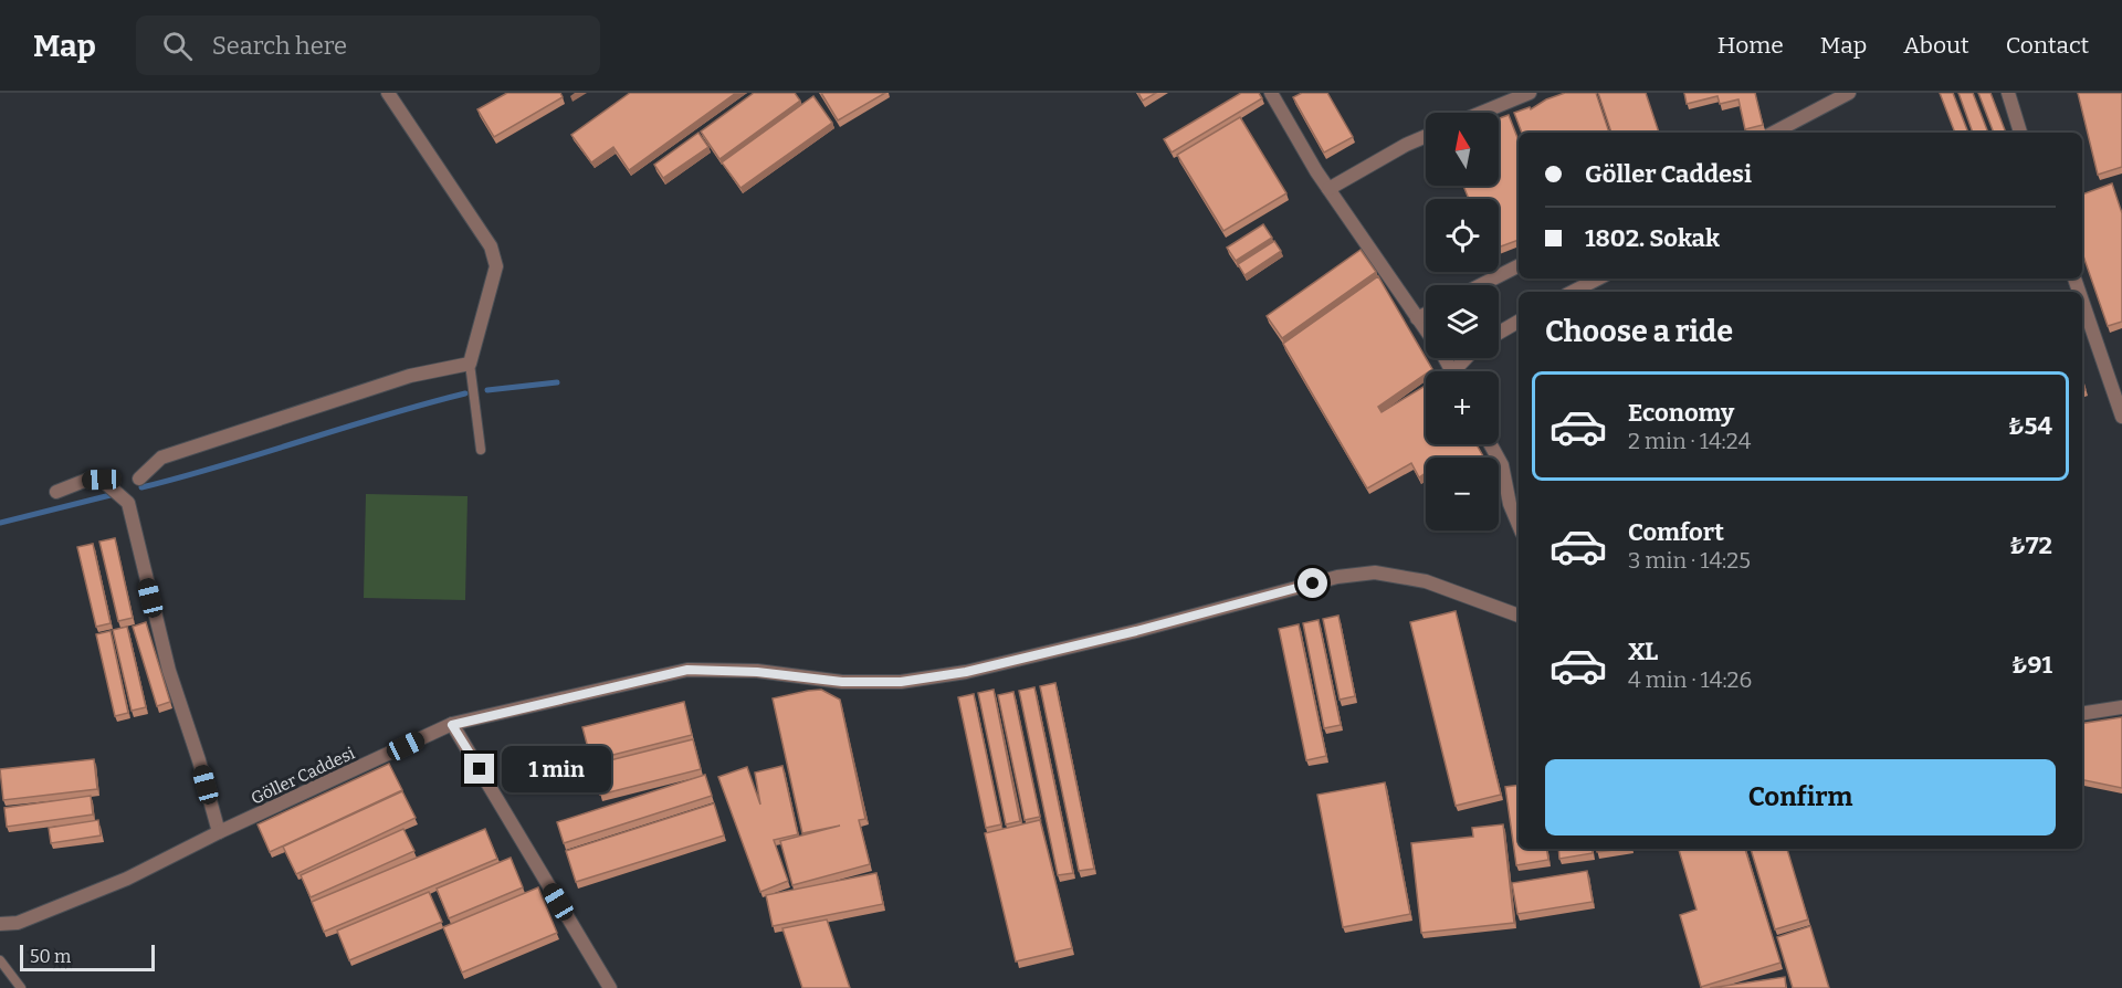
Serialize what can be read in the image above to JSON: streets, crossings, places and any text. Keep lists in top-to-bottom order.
{
  "streets": {
    "street": ["Göller Caddesi"]
  },
  "scale_bar": "50 m",
  "north": "top",
  "page": {
    "header": "Map",
    "search": "Search here",
    "nav": [
      "Home",
      "Map",
      "About",
      "Contact"
    ],
    "map_buttons": ["+", "−"],
    "banner": ["Göller Caddesi", "1802. Sokak"],
    "heading": "Choose a ride",
    "list": [
      {
        "name": "Economy",
        "note": "2 min · 14:24",
        "value": "₺54"
      },
      {
        "name": "Comfort",
        "note": "3 min · 14:25",
        "value": "₺72"
      },
      {
        "name": "XL",
        "note": "4 min · 14:26",
        "value": "₺91"
      }
    ],
    "bubble": "1 min",
    "buttons": "Confirm",
    "scale": "50 m"
  }
}
